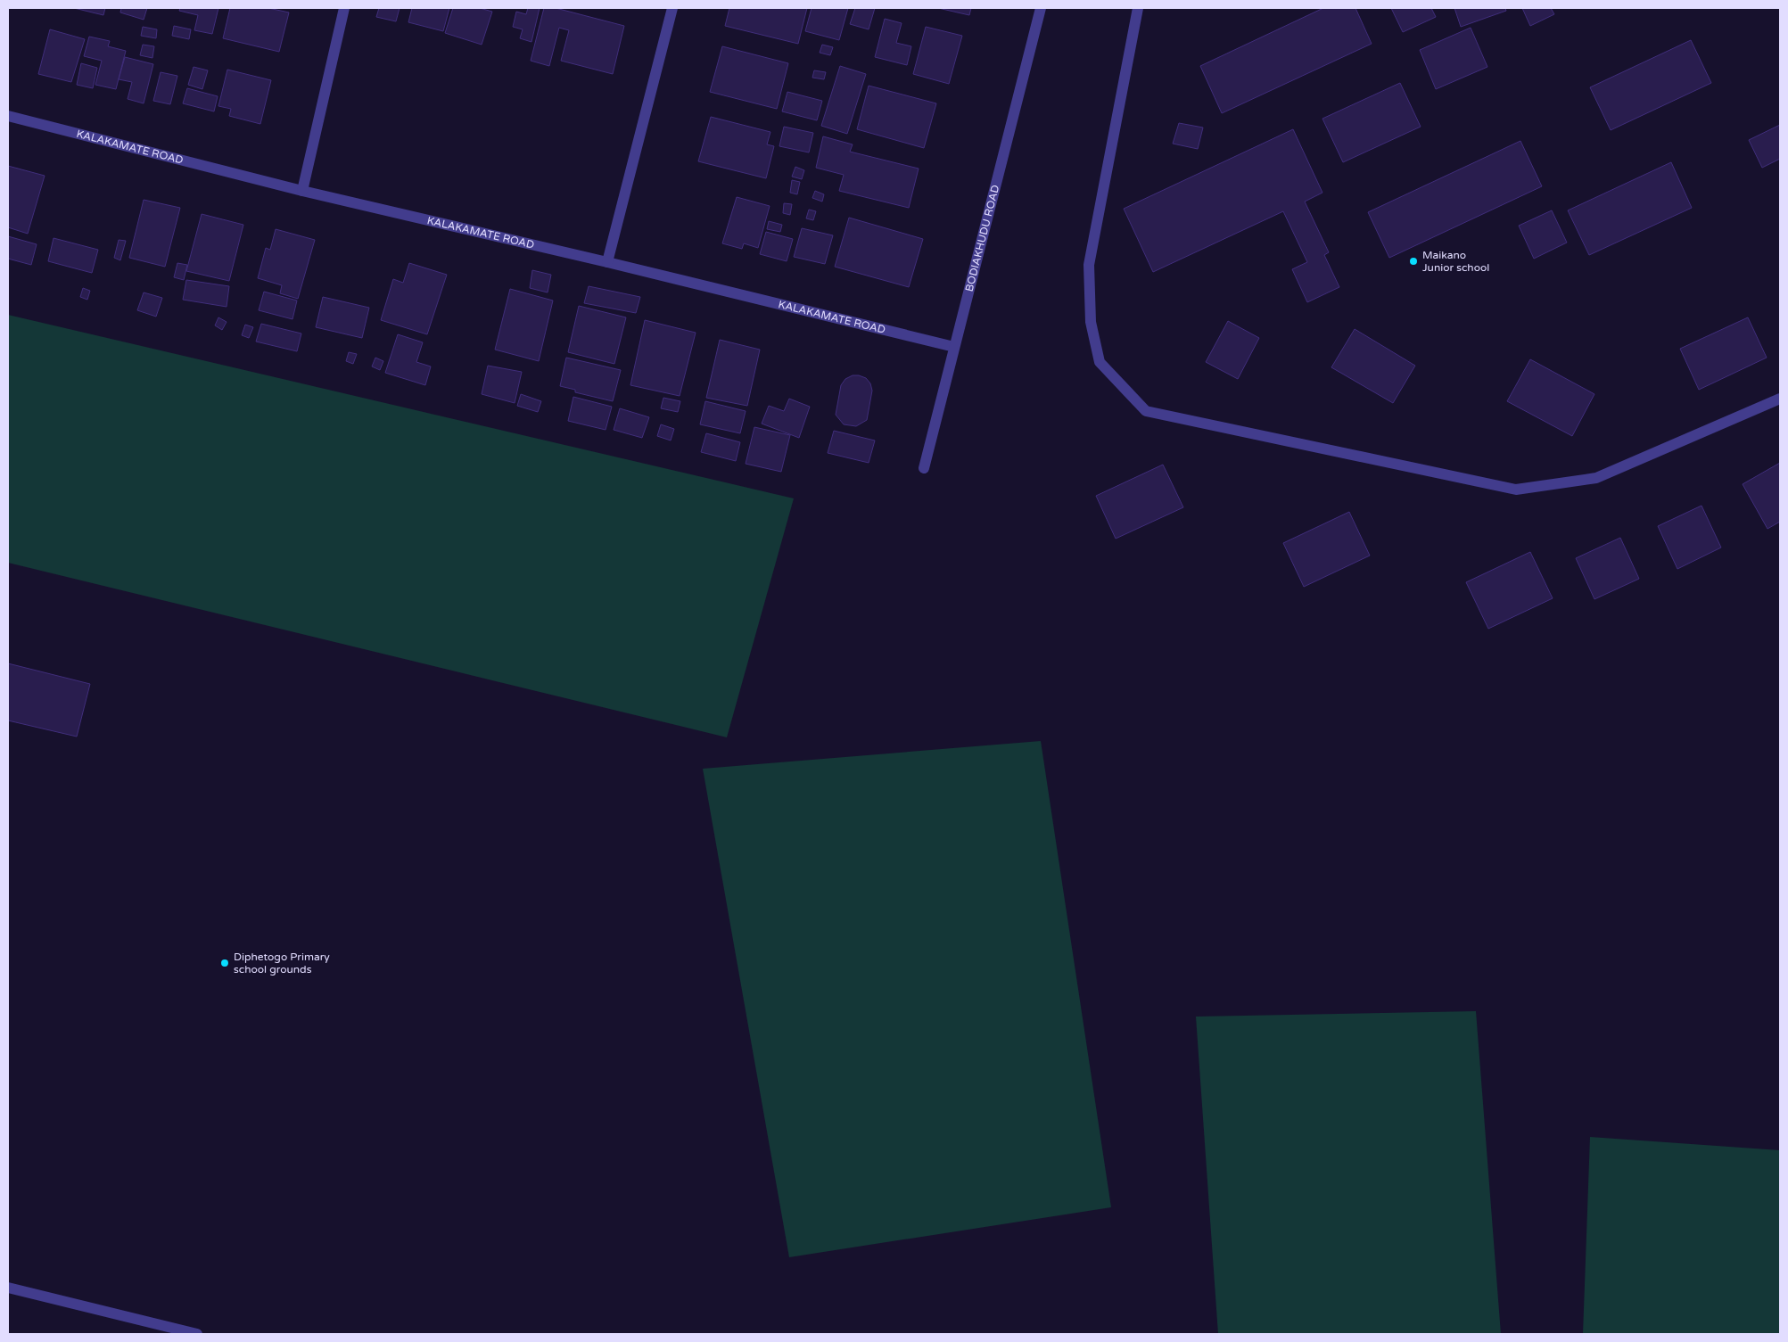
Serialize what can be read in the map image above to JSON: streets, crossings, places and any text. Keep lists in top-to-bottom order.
{
  "streets": {
    "street": ["KALAKAMATE ROAD", "BODIAKHUDU ROAD"]
  },
  "crossings": [
    ["KALAKAMATE ROAD", "BODIAKHUDU ROAD"]
  ],
  "places": ["Maikano Junior school", "Diphetogo Primary school grounds"]
}
